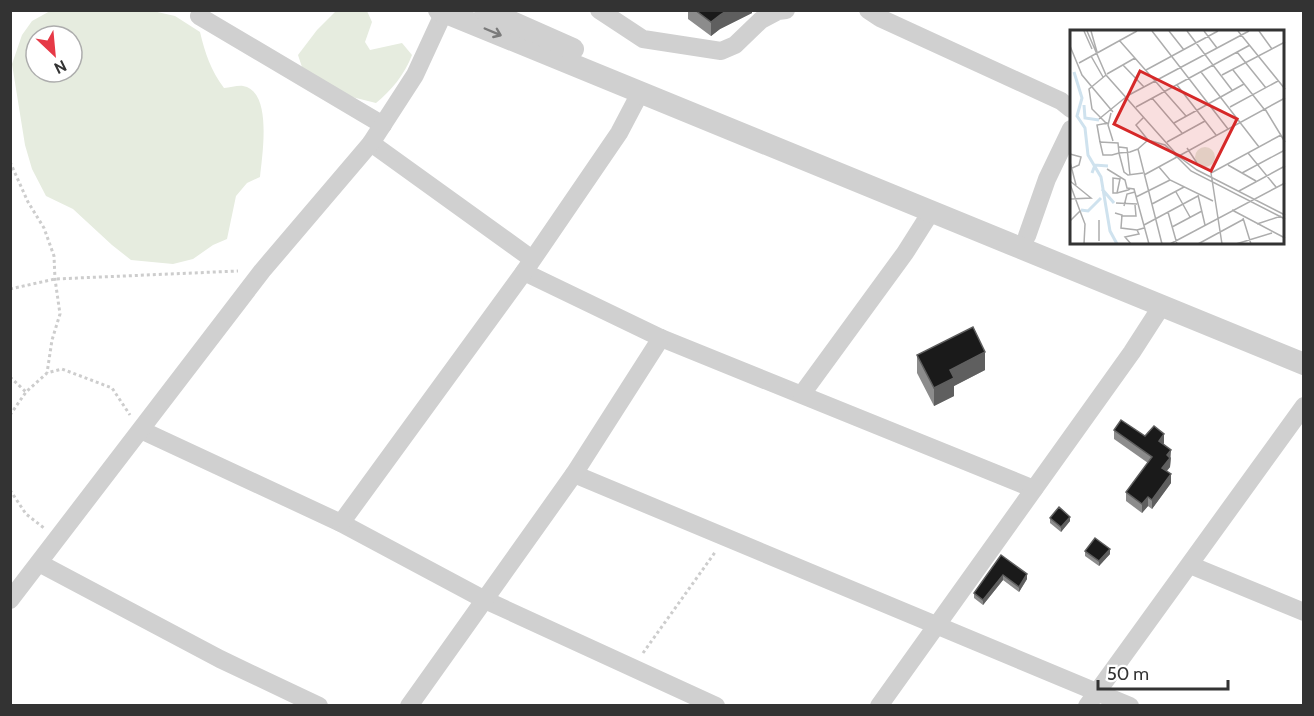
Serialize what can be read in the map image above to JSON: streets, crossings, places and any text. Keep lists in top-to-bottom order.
{
  "scale_bar": "50 m",
  "north": "bottom right"
}
